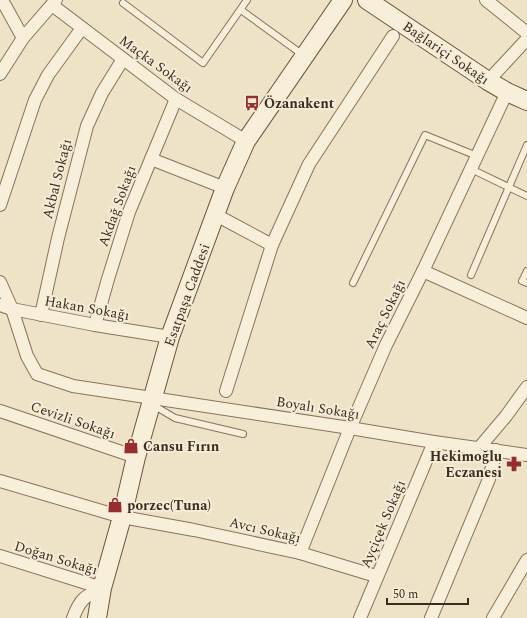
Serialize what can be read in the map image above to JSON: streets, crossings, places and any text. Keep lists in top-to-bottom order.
{
  "streets": {
    "street": [
      "Bağlariçi Sokağı",
      "Maçka Sokağı",
      "Akbal Sokağı",
      "Akdağ Sokağı",
      "Esatpaşa Caddesi",
      "Hakan Sokağı",
      "Araç Sokağı",
      "Boyalı Sokağı",
      "Cevizli Sokağı",
      "Ayçiçek Sokağı",
      "Avcı Sokağı",
      "Doğan Sokağı"
    ]
  },
  "crossings": [
    ["Bağlariçi Sokağı", "Araç Sokağı"],
    ["Maçka Sokağı", "Akbal Sokağı"],
    ["Maçka Sokağı", "Akdağ Sokağı"],
    ["Maçka Sokağı", "Esatpaşa Caddesi"],
    ["Akbal Sokağı", "Hakan Sokağı"],
    ["Akdağ Sokağı", "Hakan Sokağı"],
    ["Esatpaşa Caddesi", "Hakan Sokağı"],
    ["Esatpaşa Caddesi", "Boyalı Sokağı"],
    ["Esatpaşa Caddesi", "Cevizli Sokağı"],
    ["Esatpaşa Caddesi", "Avcı Sokağı"],
    ["Esatpaşa Caddesi", "Doğan Sokağı"],
    ["Hakan Sokağı", "Boyalı Sokağı"],
    ["Araç Sokağı", "Boyalı Sokağı"],
    ["Araç Sokağı", "Avcı Sokağı"],
    ["Boyalı Sokağı", "Ayçiçek Sokağı"],
    ["Ayçiçek Sokağı", "Avcı Sokağı"]
  ],
  "places": {
    "bus stop": ["Özanakent"],
    "shop": ["Cansu Fırın", "porzec(Tuna)"],
    "pharmacy": ["Hekimoğlu Eczanesi"]
  },
  "scale_bar": "50 m"
}
